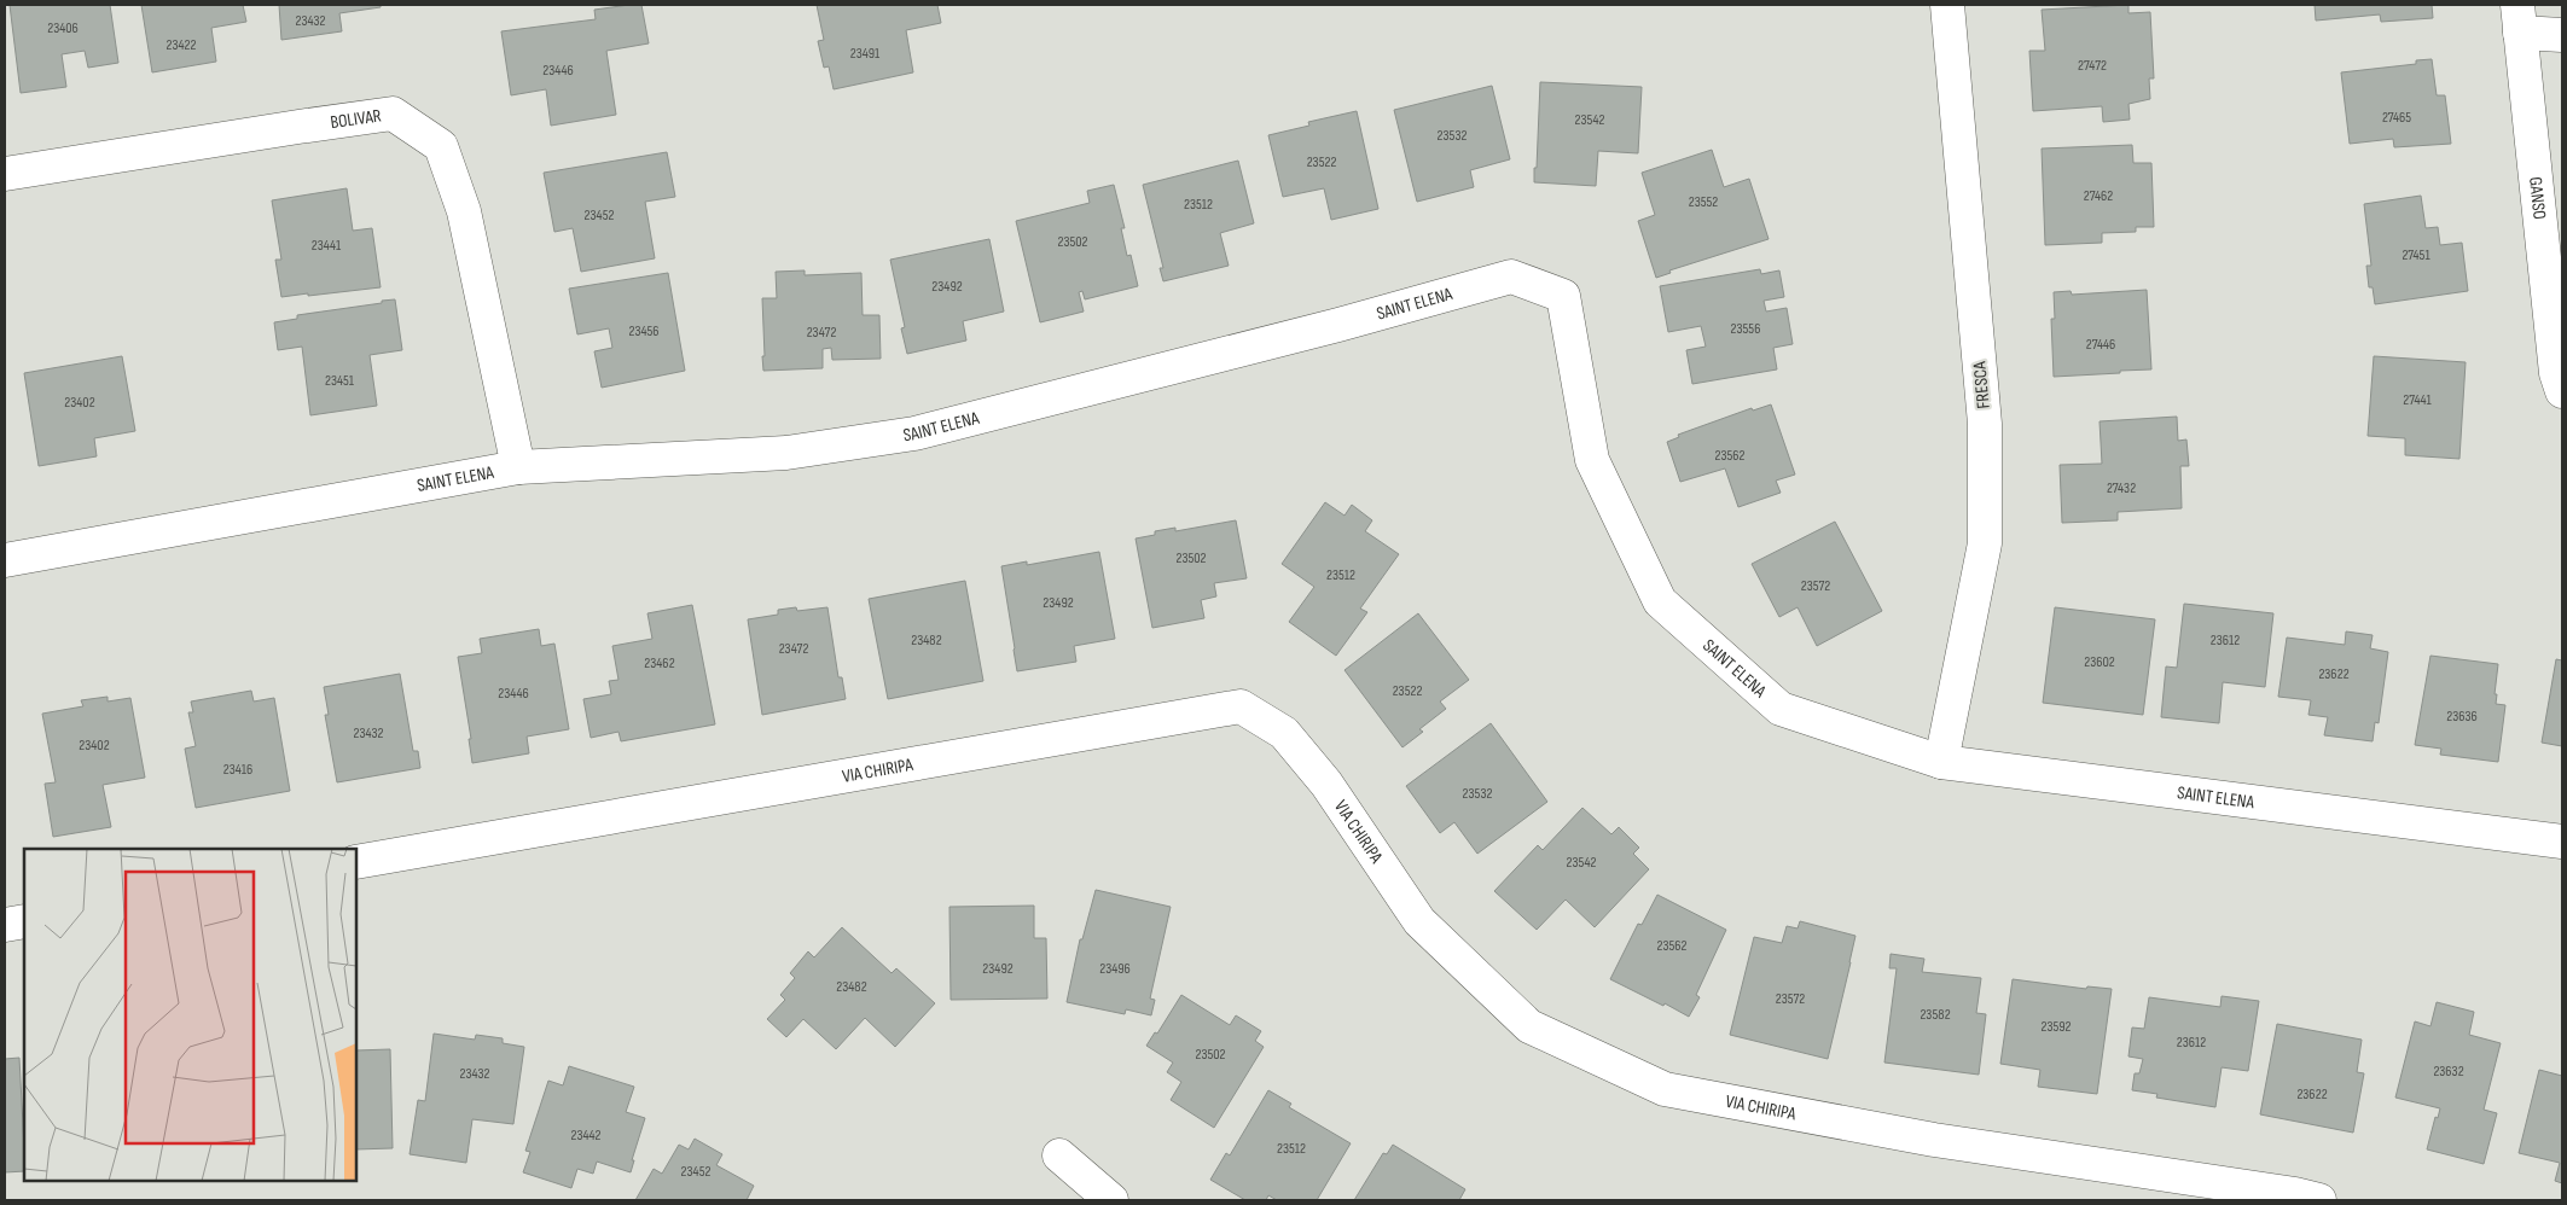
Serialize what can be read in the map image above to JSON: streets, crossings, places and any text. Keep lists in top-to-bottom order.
{
  "streets": {
    "street": [
      "BOLIVAR",
      "GANSO",
      "SAINT ELENA",
      "FRESCA",
      "VIA CHIRIPA"
    ]
  },
  "crossings": [
    ["BOLIVAR", "SAINT ELENA"],
    ["SAINT ELENA", "FRESCA"]
  ],
  "house_numbers": [
    "23432",
    "23406",
    "23422",
    "23491",
    "27472",
    "23446",
    "27465",
    "23542",
    "23532",
    "23522",
    "27462",
    "23552",
    "23512",
    "23452",
    "23502",
    "23441",
    "27451",
    "23492",
    "23556",
    "23456",
    "23472",
    "27446",
    "23451",
    "27441",
    "23402",
    "23562",
    "27432",
    "23502",
    "23512",
    "23572",
    "23492",
    "23482",
    "23612",
    "23472",
    "23602",
    "23462",
    "23622",
    "23522",
    "23446",
    "23636",
    "23432",
    "23402",
    "23416",
    "23532",
    "23542",
    "23562",
    "23492",
    "23496",
    "23482",
    "23572",
    "23582",
    "23592",
    "23612",
    "23502",
    "23632",
    "23432",
    "23622",
    "23442",
    "23512",
    "23452"
  ]
}
